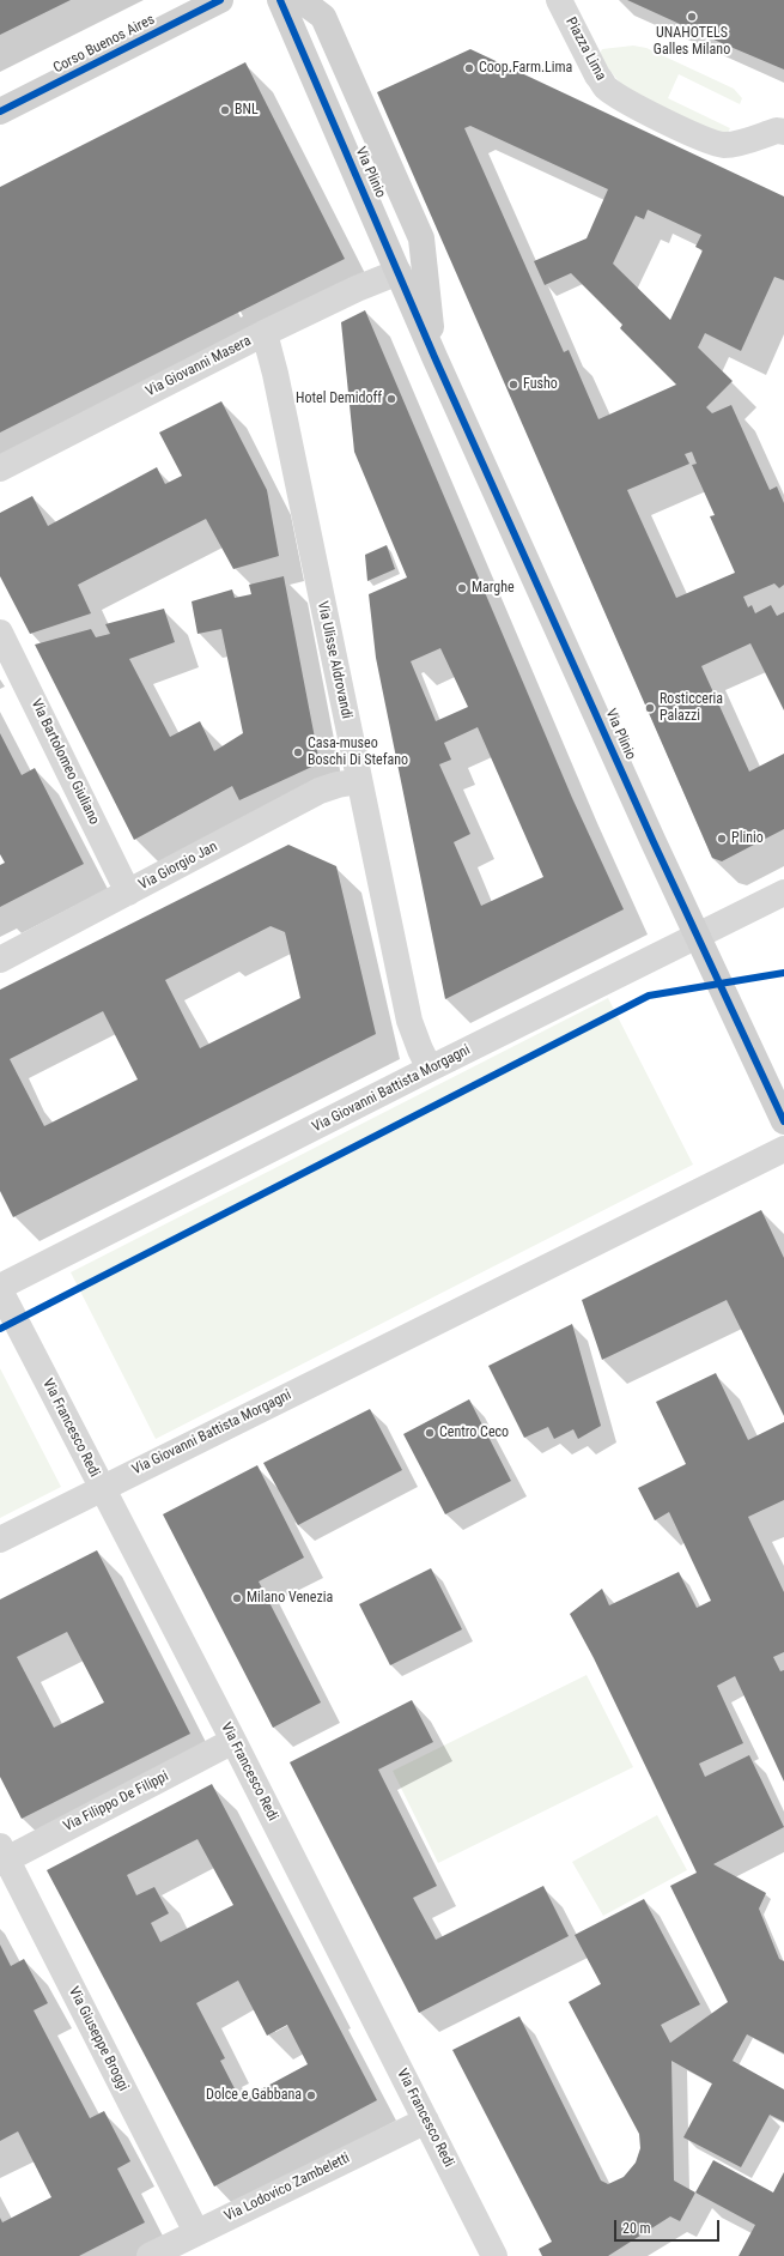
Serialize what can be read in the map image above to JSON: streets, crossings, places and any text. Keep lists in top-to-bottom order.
{
  "streets": {
    "street": [
      "Corso Buenos Aires",
      "Piazza Lima",
      "Via Plinio",
      "Via Giovanni Masera",
      "Via Ulisse Aldrovandi",
      "Via Bartolomeo Giuliano",
      "Via Giorgio Jan",
      "Via Giovanni Battista Morgagni",
      "Via Francesco Redi",
      "Via Filippo De Filippi",
      "Via Giuseppe Broggi",
      "Via Lodovico Zambeletti"
    ]
  },
  "crossings": [
    ["Via Plinio", "Via Giovanni Masera"],
    ["Via Plinio", "Via Giovanni Battista Morgagni"],
    ["Via Giovanni Masera", "Via Ulisse Aldrovandi"],
    ["Via Ulisse Aldrovandi", "Via Giorgio Jan"],
    ["Via Ulisse Aldrovandi", "Via Giovanni Battista Morgagni"],
    ["Via Bartolomeo Giuliano", "Via Giorgio Jan"],
    ["Via Giovanni Battista Morgagni", "Via Francesco Redi"],
    ["Via Francesco Redi", "Via Filippo De Filippi"],
    ["Via Francesco Redi", "Via Lodovico Zambeletti"],
    ["Via Filippo De Filippi", "Via Giuseppe Broggi"],
    ["Via Giuseppe Broggi", "Via Lodovico Zambeletti"]
  ],
  "places": [
    "UNAHOTELS Galles Milano",
    "Coop.Farm.Lima",
    "BNL",
    "Fusho",
    "Hotel Demidoff",
    "Marghe",
    "Rosticceria Palazzi",
    "Casa-museo Boschi Di Stefano",
    "Plinio",
    "Centro Ceco",
    "Milano Venezia",
    "Dolce e Gabbana"
  ],
  "scale_bar": "20 m"
}
